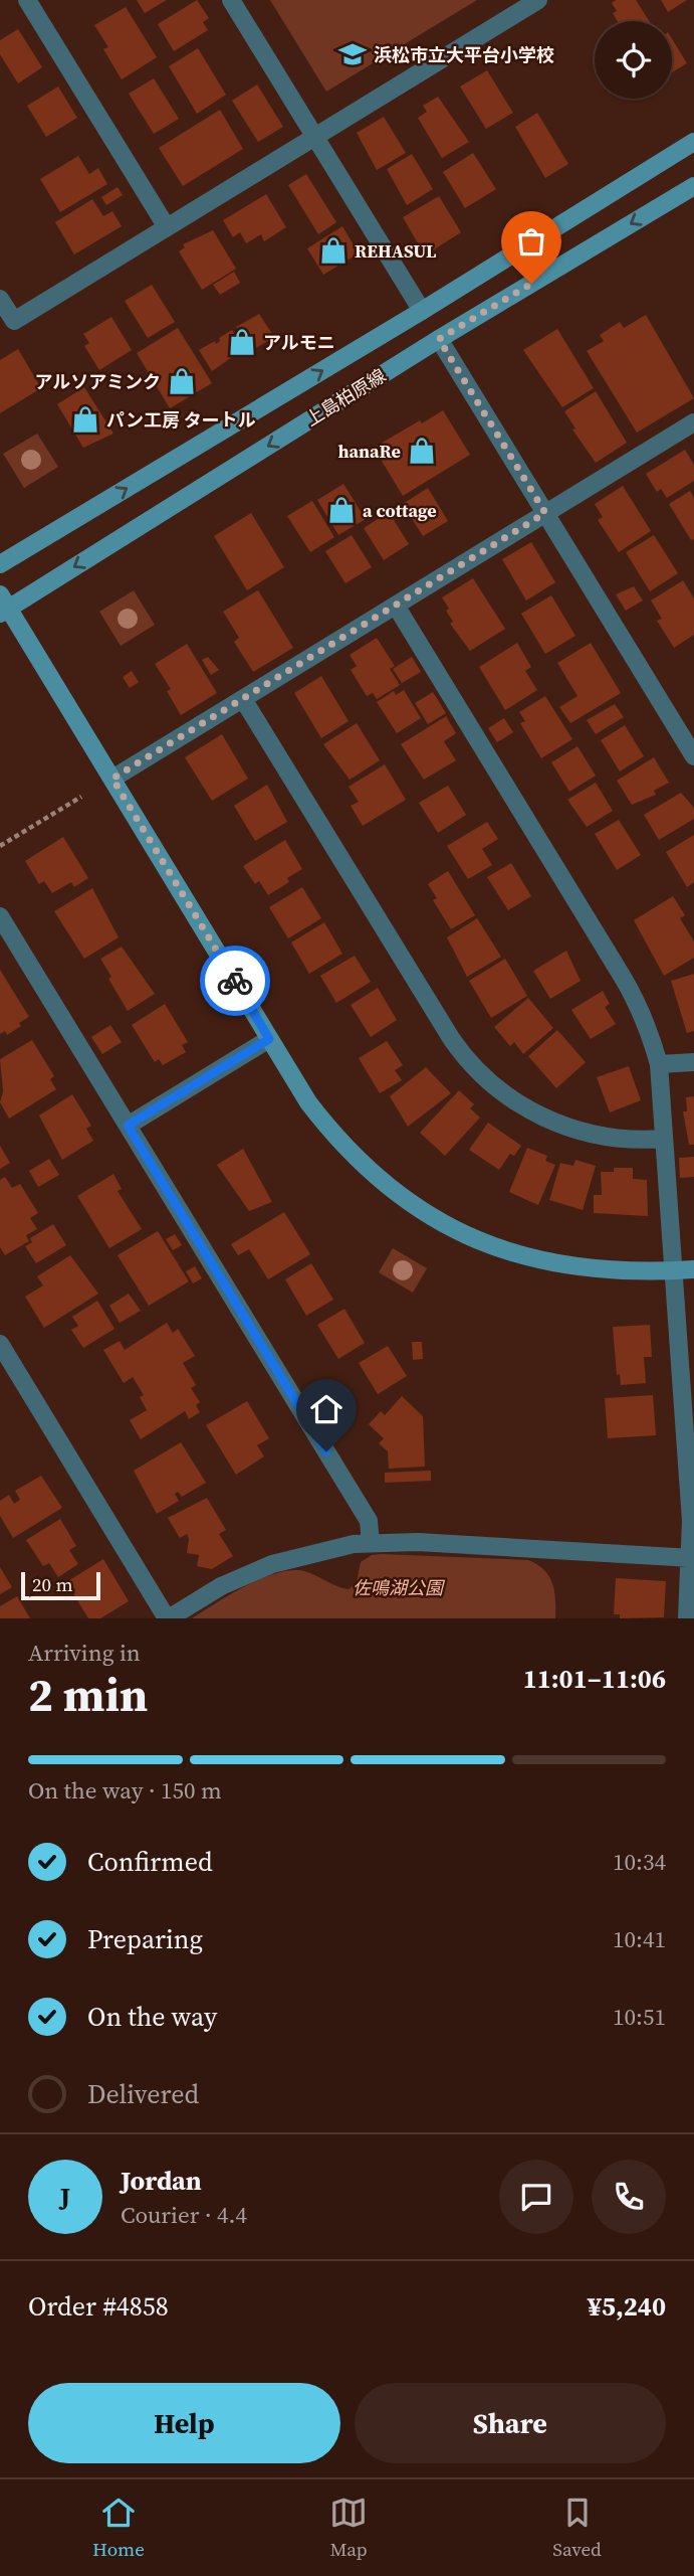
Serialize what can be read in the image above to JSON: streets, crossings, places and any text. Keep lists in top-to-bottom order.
{
  "streets": {
    "street": ["上島柏原線"]
  },
  "parks": ["佐鳴湖公園"],
  "places": {
    "school or university": ["浜松市立大平台小学校"],
    "shop": [
      "REHASUL",
      "アルモニ",
      "アルソアミンク",
      "パン工房 タートル",
      "hanaRe",
      "a cottage"
    ]
  },
  "scale_bar": "20 m",
  "page": {
    "scale": "20 m",
    "heading": ["2 min", "Arriving in", "11:01–11:06"],
    "panel": [
      "Jordan",
      "Courier · 4.4",
      "Order #4858",
      "¥5,240"
    ],
    "bar": "On the way · 150 m",
    "list": [
      ["Confirmed", "10:34"],
      ["Preparing", "10:41"],
      ["On the way", "10:51"],
      "Delivered"
    ],
    "round": "J",
    "buttons": ["Help", "Share"],
    "tabs": ["Home", "Map", "Saved"]
  }
}
